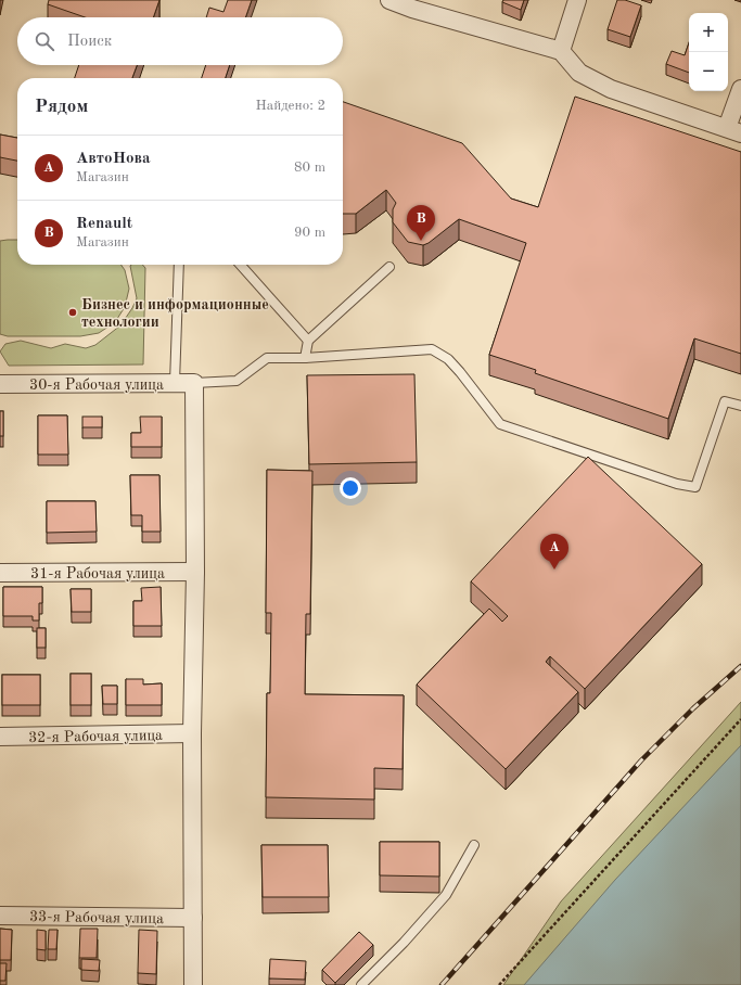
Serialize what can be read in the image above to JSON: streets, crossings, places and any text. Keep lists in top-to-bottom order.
{
  "streets": {
    "street": [
      "30-я Рабочая улица",
      "31-я Рабочая улица",
      "32-я Рабочая улица",
      "33-я Рабочая улица"
    ]
  },
  "places": ["Бизнес и информационные технологии"],
  "page": {
    "map_buttons": ["+", "−"],
    "search": "Поиск",
    "heading": ["Рядом", "Найдено: 2"],
    "list": [
      {
        "mark": "A",
        "name": "АвтоНова",
        "note": "Магазин",
        "value": "80 m"
      },
      {
        "mark": "B",
        "name": "Renault",
        "note": "Магазин",
        "value": "90 m"
      }
    ],
    "pins": ["B", "A"]
  }
}
